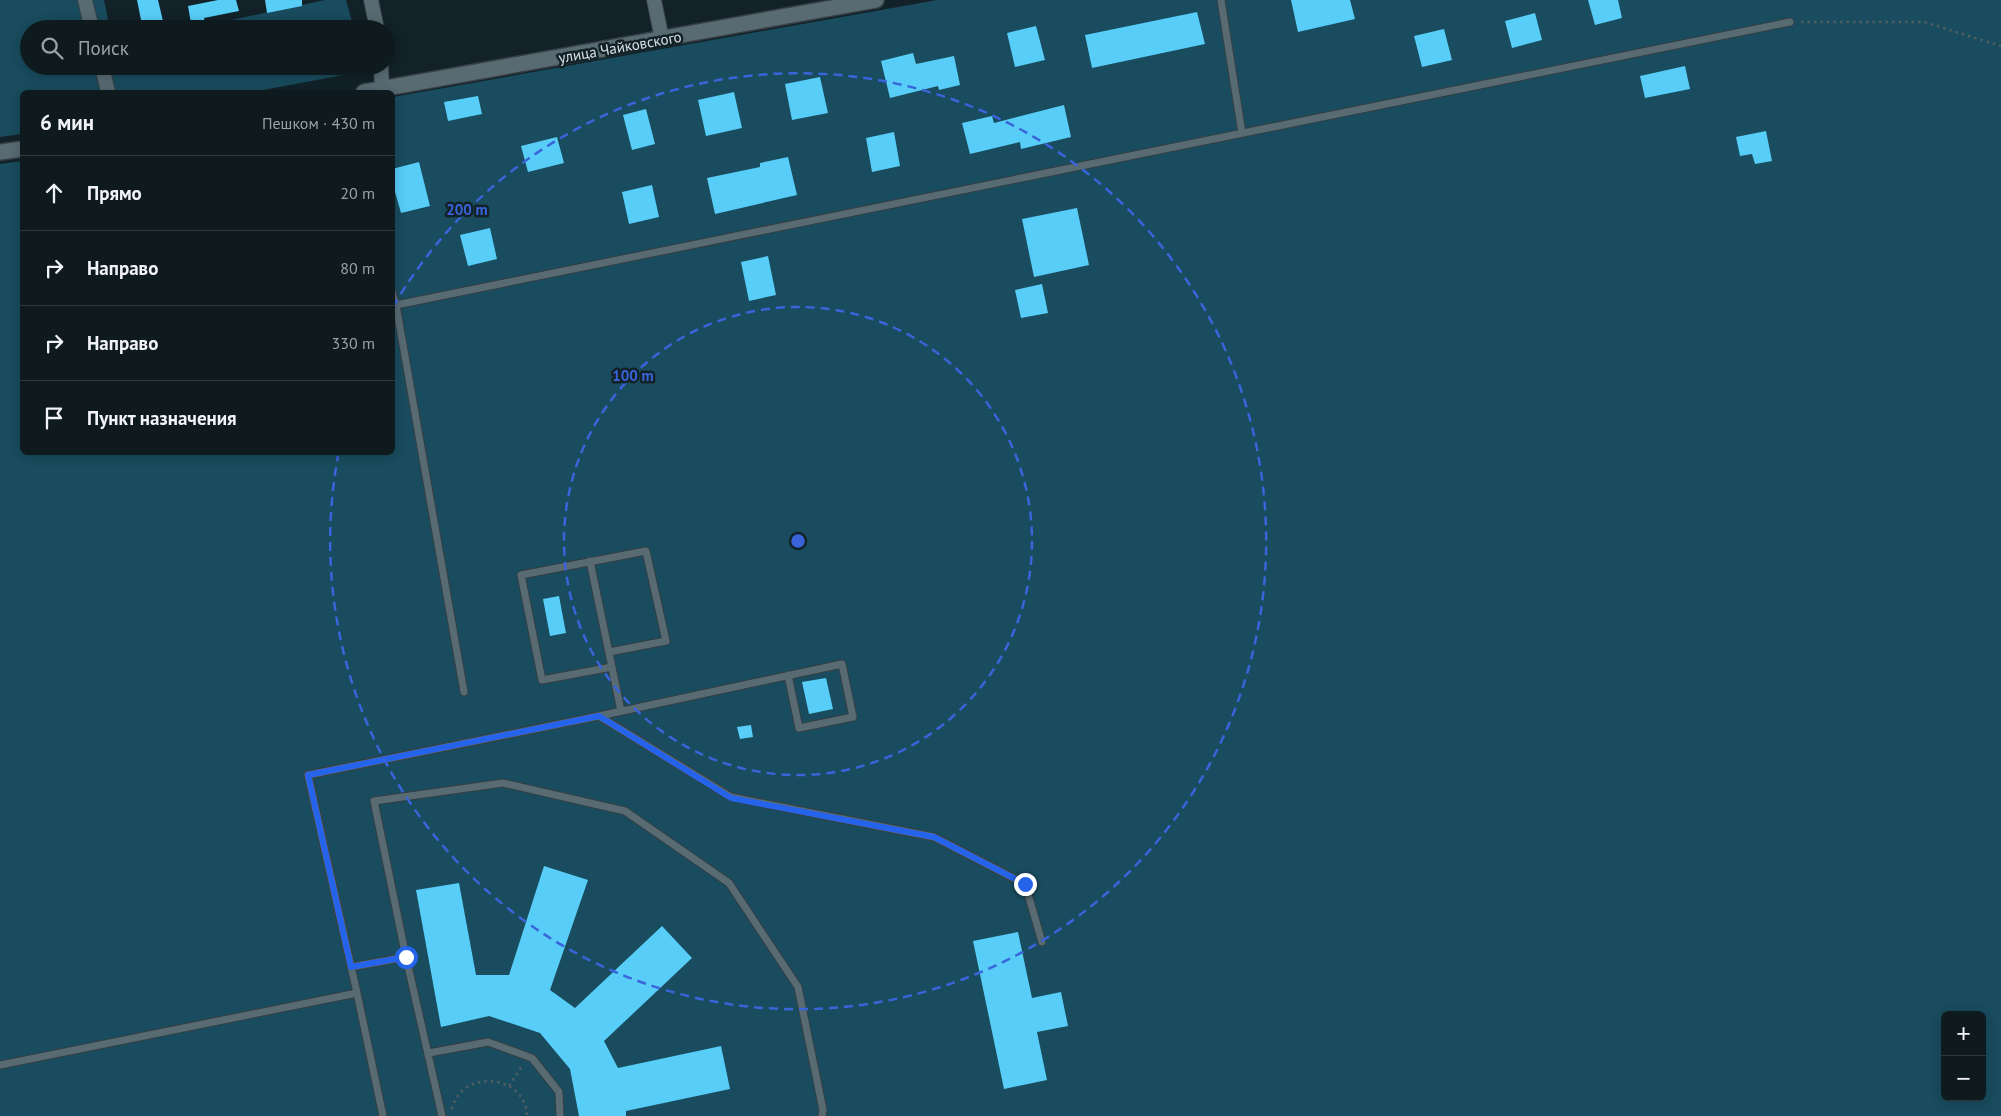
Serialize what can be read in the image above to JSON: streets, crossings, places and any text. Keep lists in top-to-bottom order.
{
  "streets": {
    "street": ["улица Чайковского"]
  },
  "page": {
    "search": "Поиск",
    "heading": ["6 мин", "Пешком · 430 m"],
    "list": [
      ["Прямо", "20 m"],
      ["Направо", "80 m"],
      ["Направо", "330 m"],
      "Пункт назначения"
    ],
    "map_buttons": ["+", "−"]
  },
  "rings": ["200 m", "100 m"]
}
